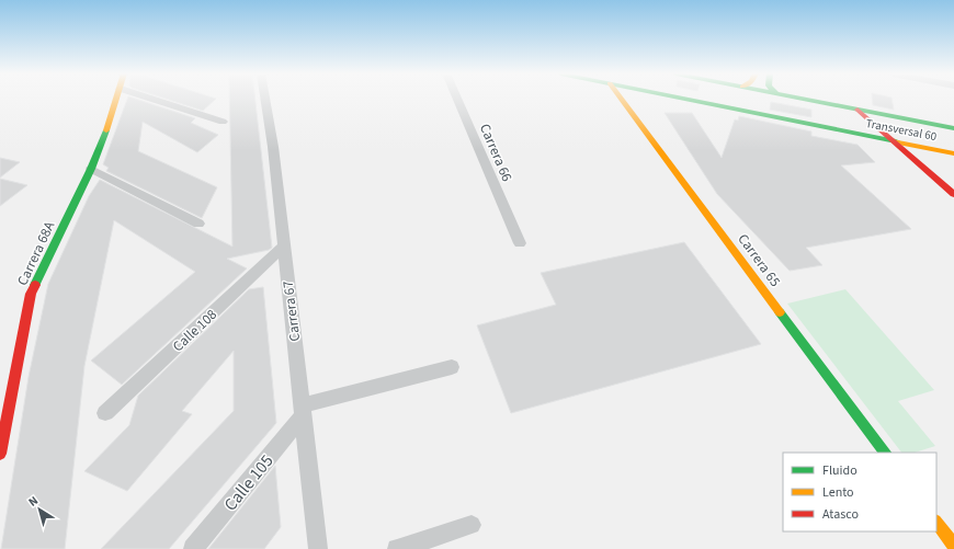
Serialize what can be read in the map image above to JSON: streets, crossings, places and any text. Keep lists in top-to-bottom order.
{
  "streets": {
    "street": [
      "Transversal 60",
      "Carrera 66",
      "Carrera 68A",
      "Carrera 65",
      "Carrera 67",
      "Calle 108",
      "Calle 105"
    ]
  },
  "crossings": [
    ["Carrera 67", "Calle 108"],
    ["Carrera 67", "Calle 105"]
  ],
  "legend": ["Fluido", "Lento", "Atasco"],
  "north": "top left"
}
